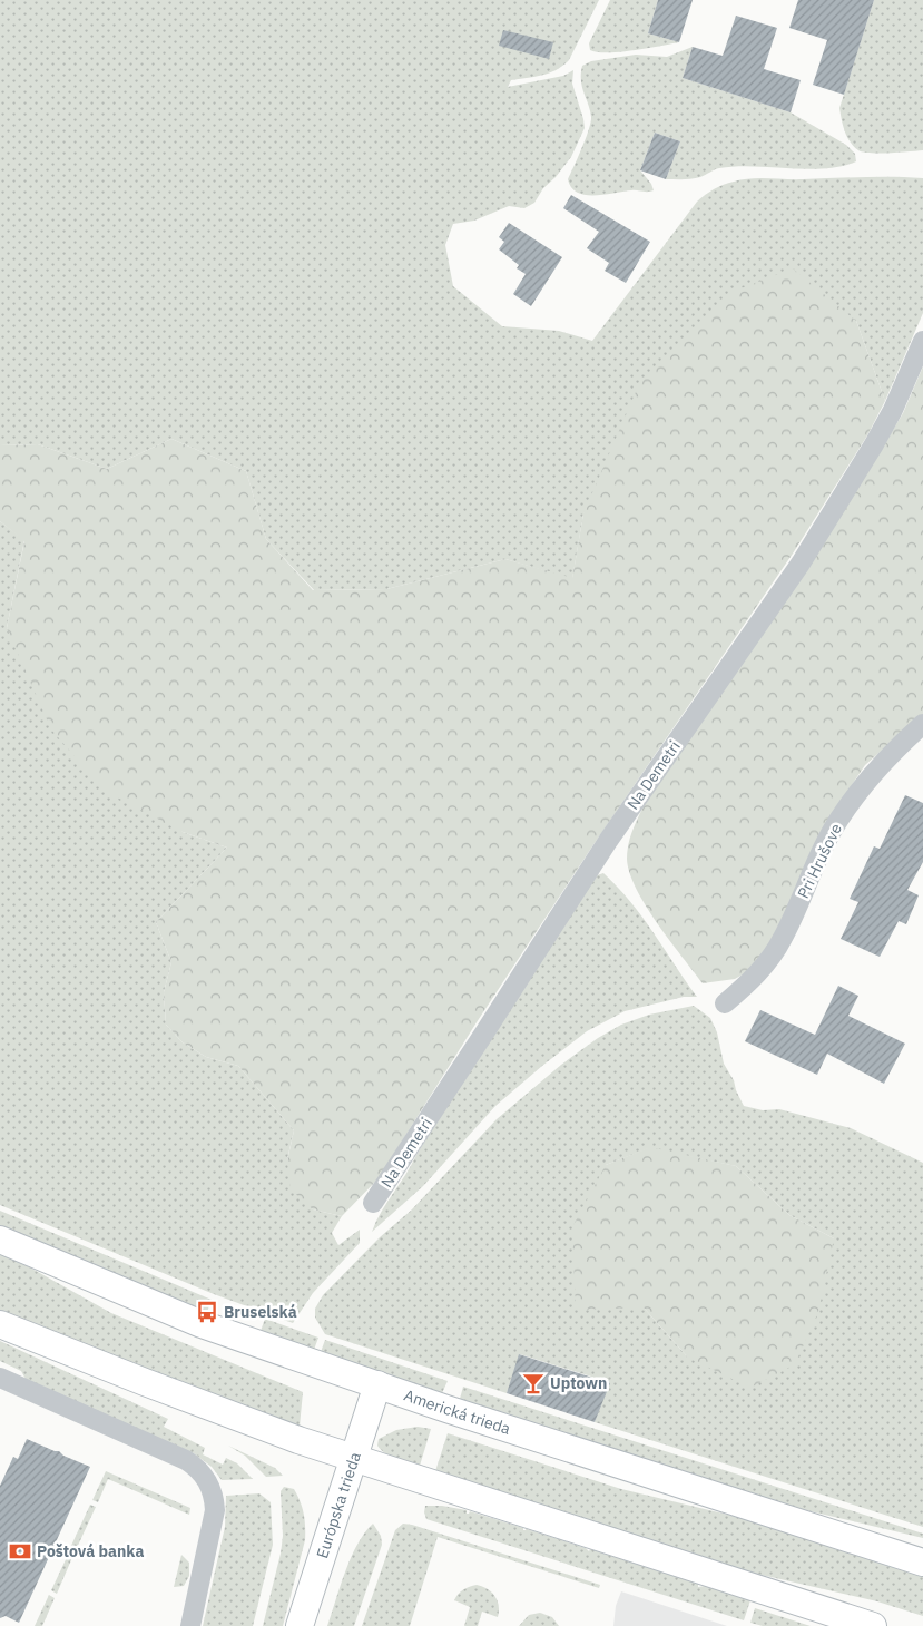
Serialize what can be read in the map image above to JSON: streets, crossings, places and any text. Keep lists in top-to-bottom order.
{
  "streets": {
    "street": [
      "Na Demetri",
      "Pri Hrušove",
      "Americká trieda",
      "Európska trieda"
    ]
  },
  "crossings": [
    ["Americká trieda", "Európska trieda"]
  ],
  "places": {
    "bus stop": ["Bruselská"],
    "bar": ["Uptown"],
    "bank": ["Poštová banka"]
  }
}
